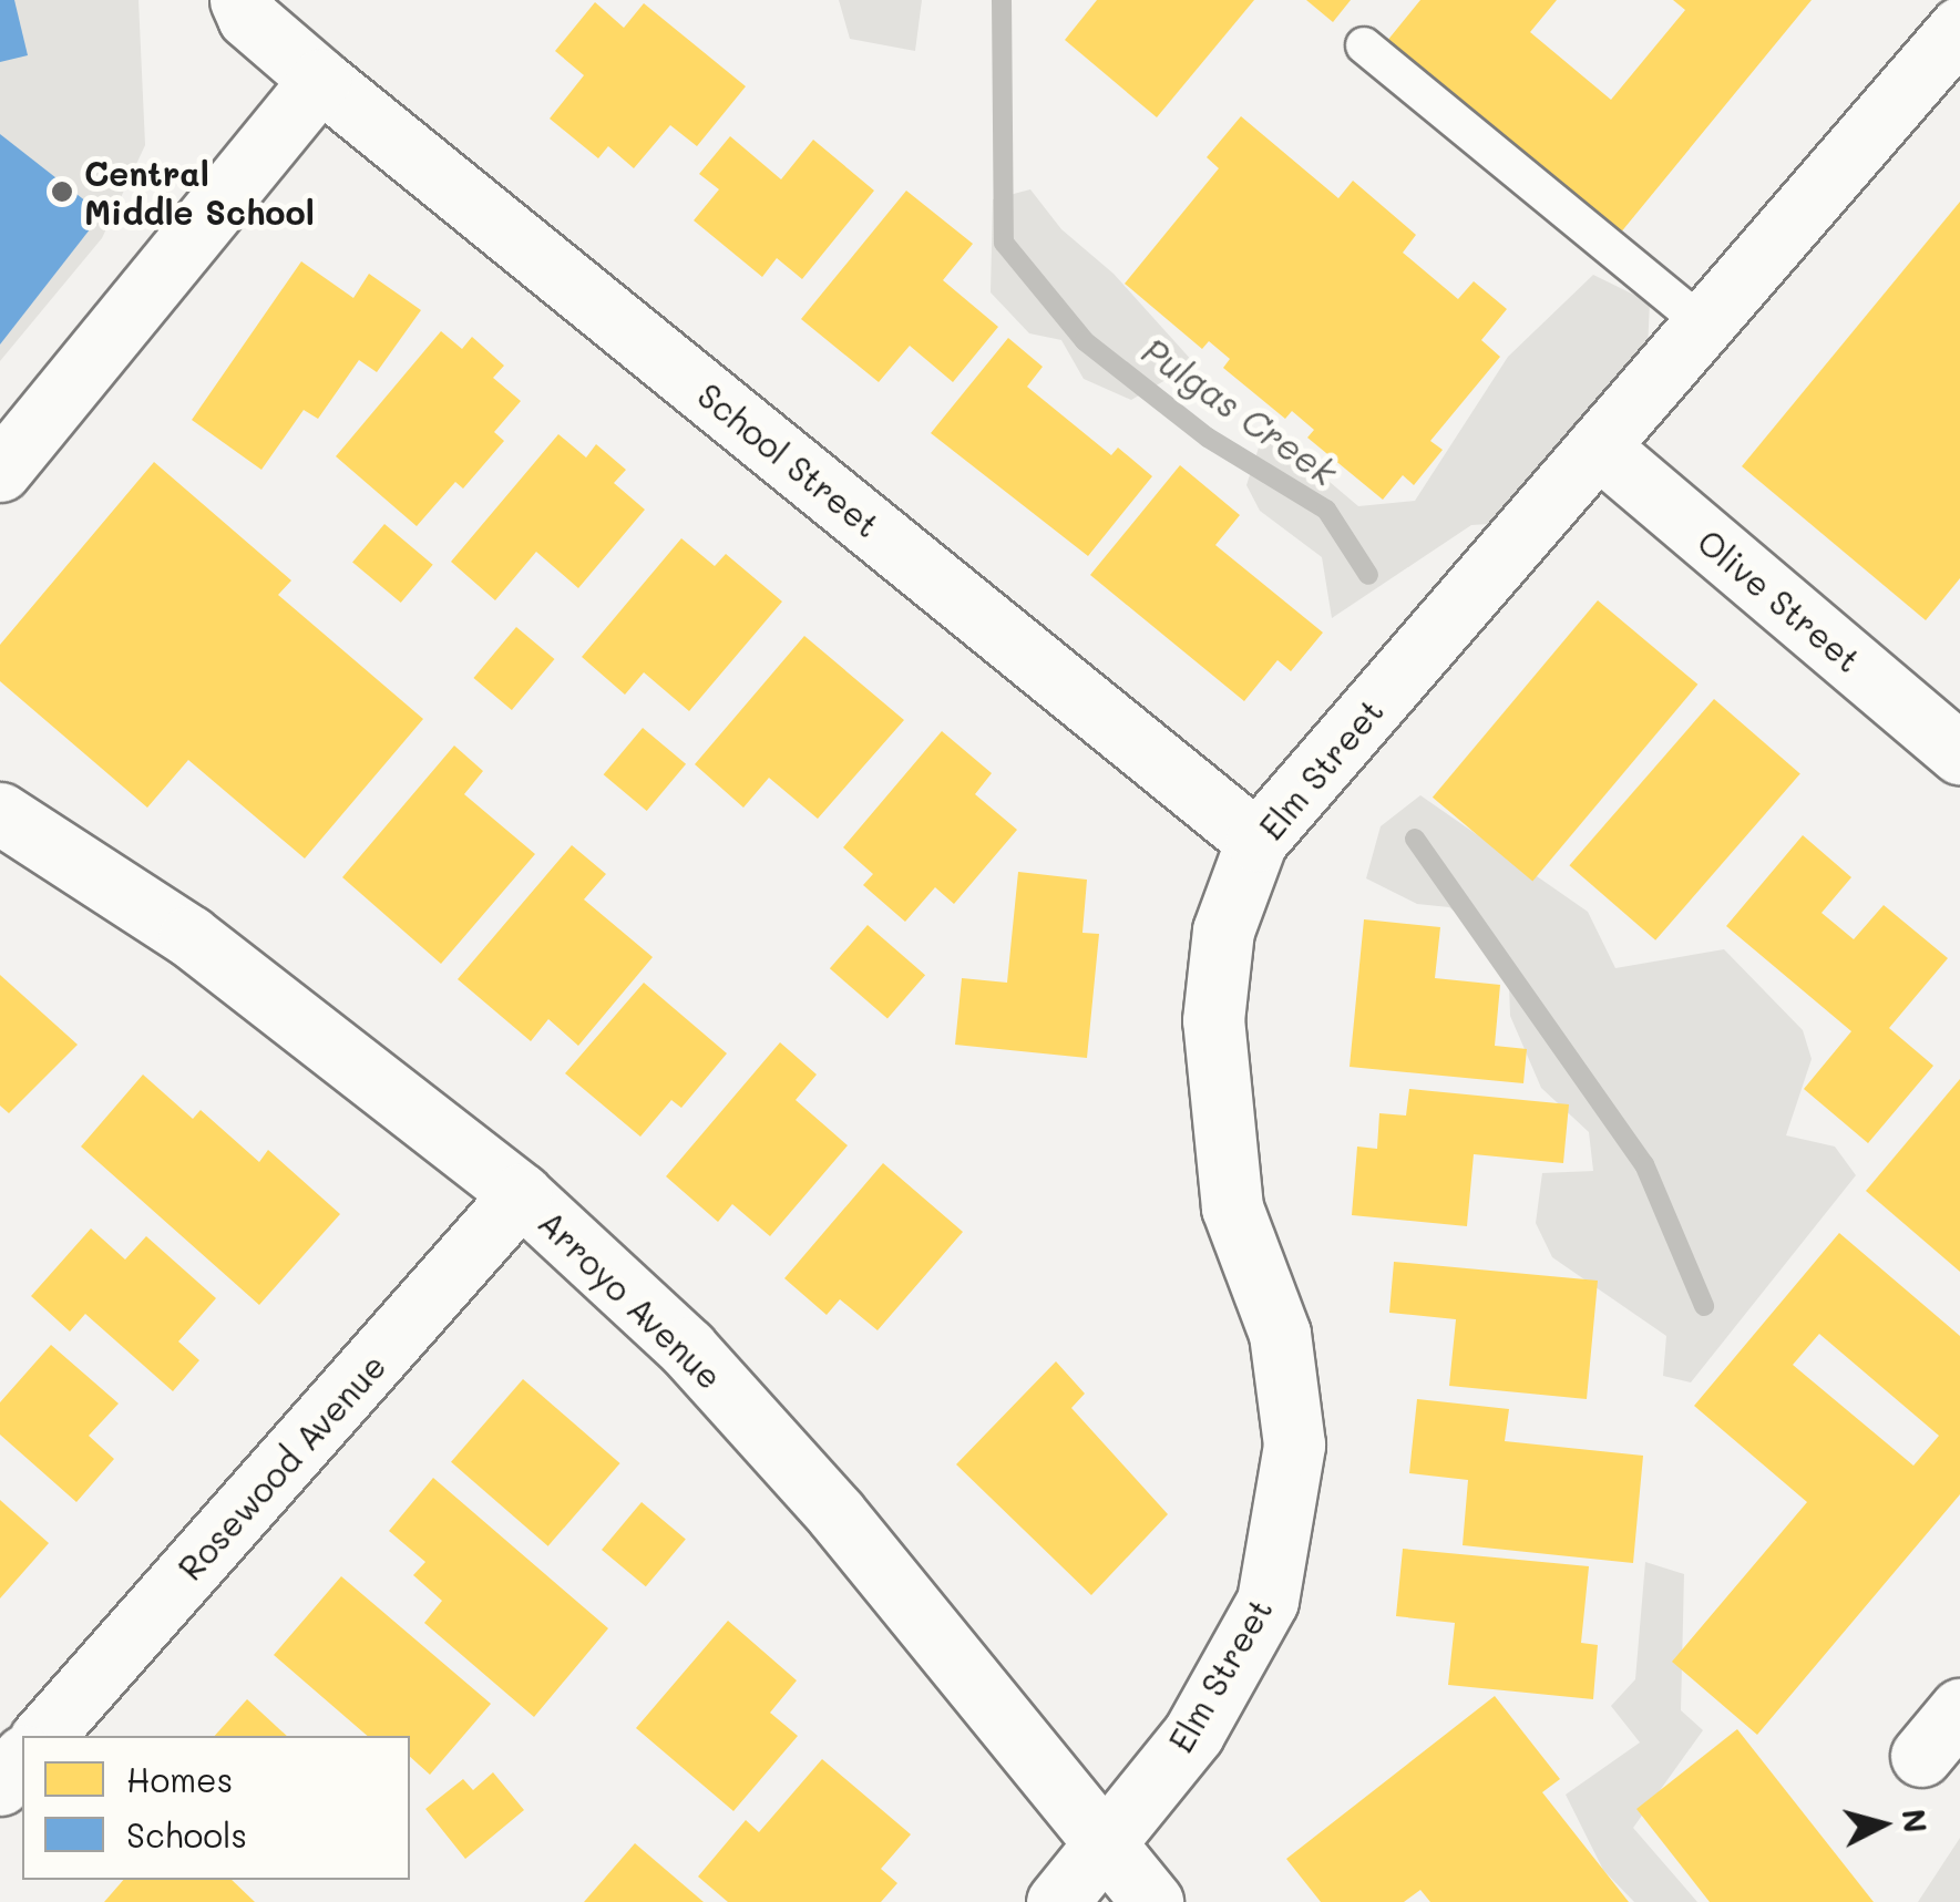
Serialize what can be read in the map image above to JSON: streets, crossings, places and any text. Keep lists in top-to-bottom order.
{
  "streets": {
    "street": [
      "School Street",
      "Olive Street",
      "Elm Street",
      "Arroyo Avenue",
      "Rosewood Avenue"
    ]
  },
  "crossings": [
    ["School Street", "Elm Street"],
    ["Olive Street", "Elm Street"],
    ["Elm Street", "Arroyo Avenue"],
    ["Arroyo Avenue", "Rosewood Avenue"]
  ],
  "water": ["Pulgas Creek"],
  "places": ["Central Middle School"],
  "legend": ["Homes", "Schools"],
  "north": "right"
}
